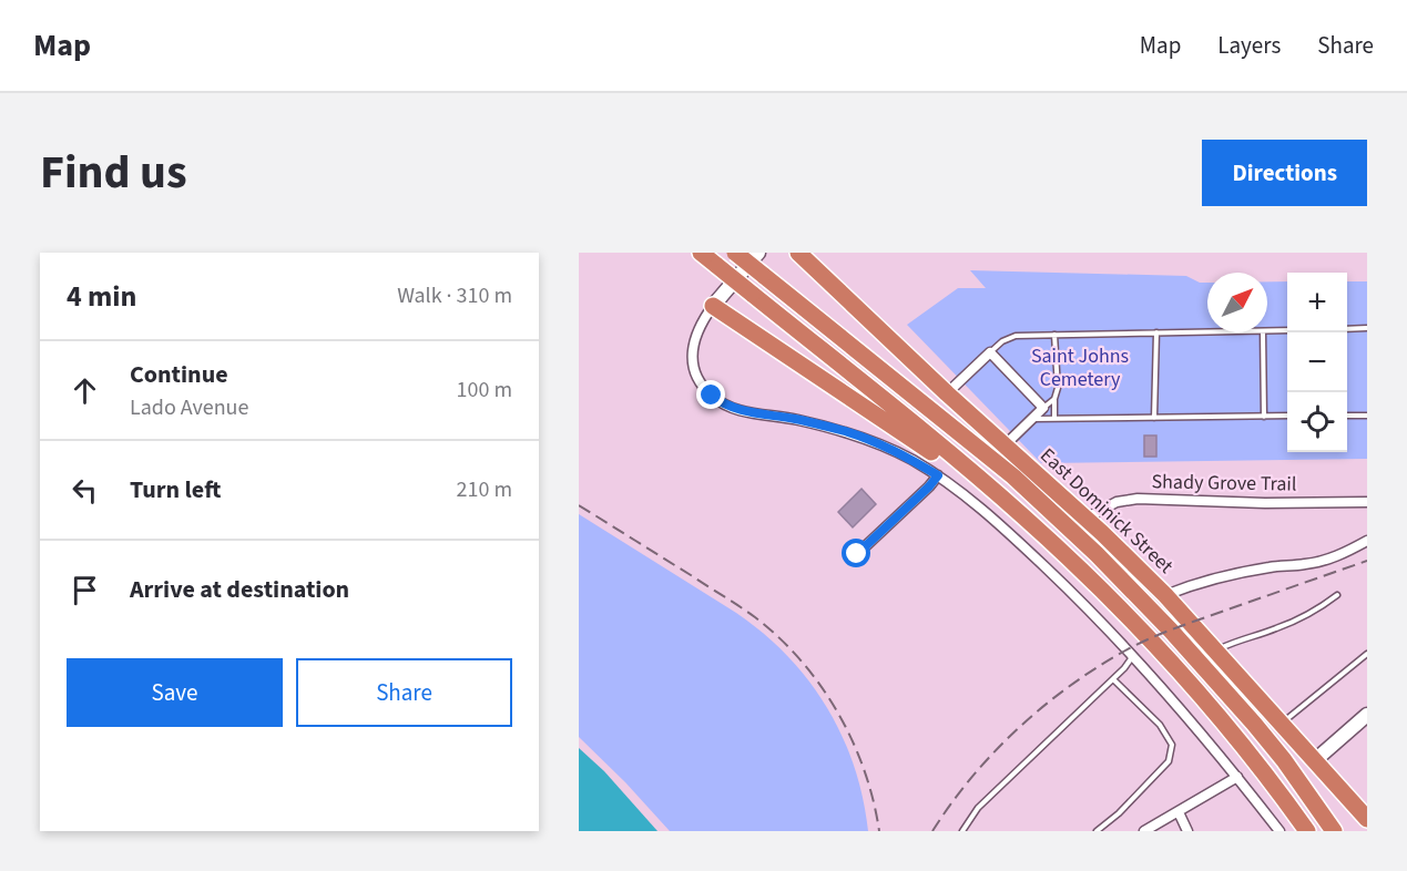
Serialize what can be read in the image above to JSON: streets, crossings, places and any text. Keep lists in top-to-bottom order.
{
  "streets": {
    "highway": ["East Dominick Street"],
    "street": ["Shady Grove Trail"]
  },
  "crossings": [
    ["Shady Grove Trail", "East Dominick Street"]
  ],
  "parks": ["Saint Johns Cemetery"],
  "north": "top right",
  "page": {
    "header": "Map",
    "nav": ["Map", "Layers", "Share"],
    "title": "Find us",
    "buttons": [
      "Directions",
      ["Save", "Share"]
    ],
    "heading": ["4 min", "Walk · 310 m"],
    "map_buttons": ["+", "−"],
    "list": [
      ["Continue", "Lado Avenue", "100 m"],
      ["Turn left", "210 m"],
      "Arrive at destination"
    ]
  }
}
